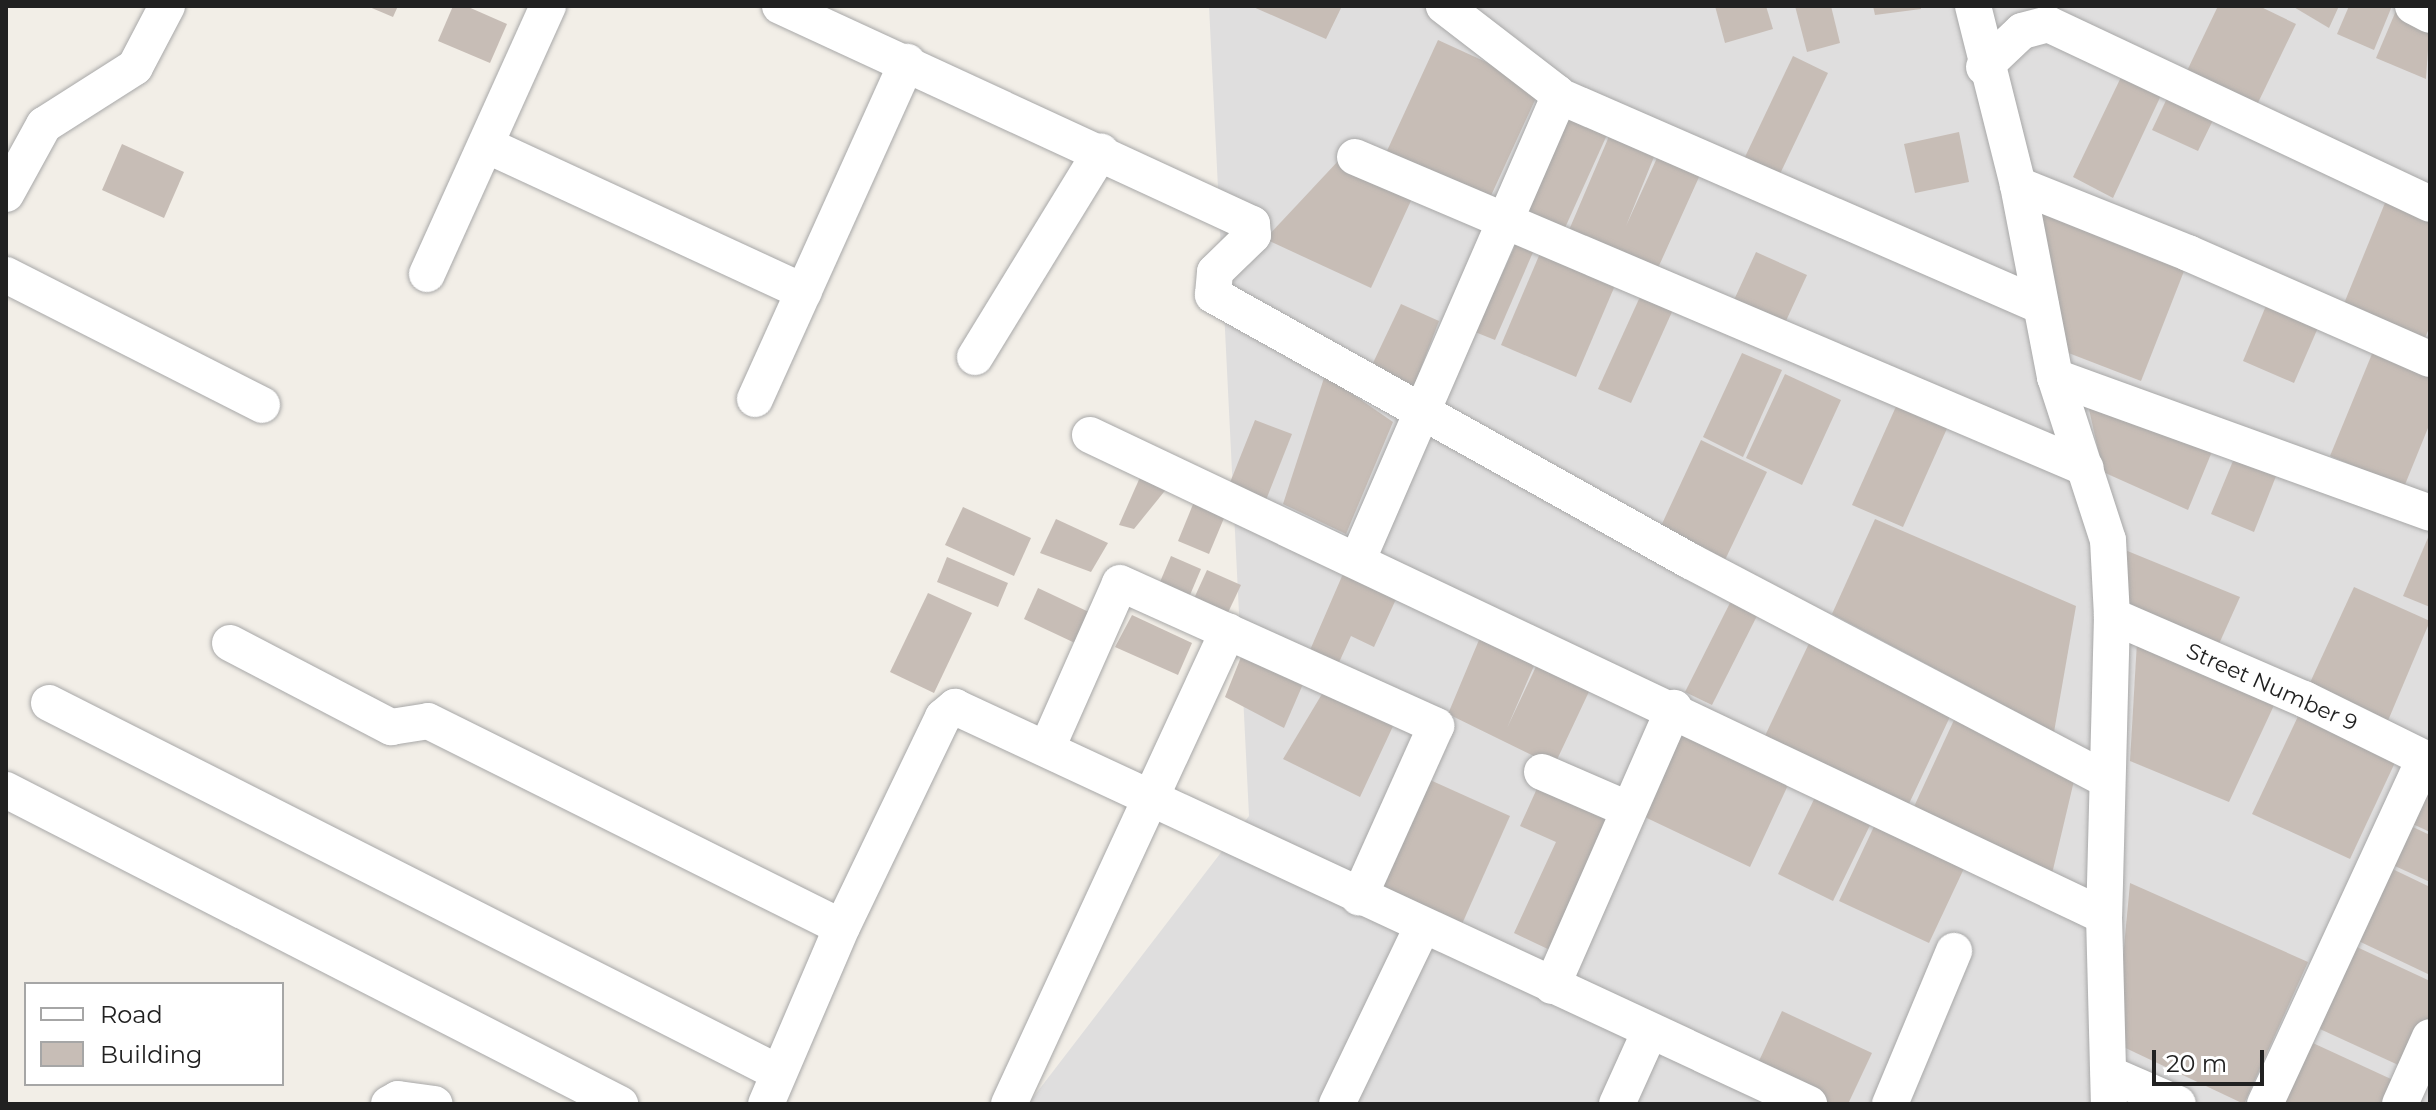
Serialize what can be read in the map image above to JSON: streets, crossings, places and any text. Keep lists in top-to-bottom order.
{
  "streets": {
    "street": ["Street Number 9"]
  },
  "legend": ["Road", "Building"],
  "scale_bar": "20 m"
}
